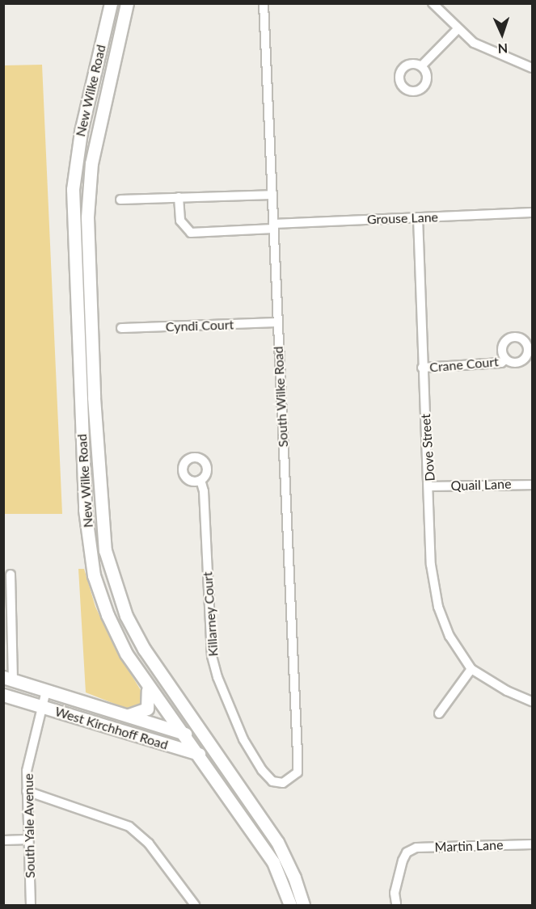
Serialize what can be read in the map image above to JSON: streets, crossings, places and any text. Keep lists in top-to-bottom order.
{
  "streets": {
    "main road": ["New Wilke Road", "West Kirchhoff Road"],
    "street": [
      "Grouse Lane",
      "Cyndi Court",
      "Crane Court",
      "South Wilke Road",
      "Dove Street",
      "Quail Lane",
      "Killarney Court",
      "South Yale Avenue",
      "Martin Lane"
    ]
  },
  "crossings": [
    ["New Wilke Road", "West Kirchhoff Road"],
    ["Grouse Lane", "South Wilke Road"],
    ["Grouse Lane", "Dove Street"],
    ["Cyndi Court", "South Wilke Road"],
    ["Crane Court", "Dove Street"],
    ["South Wilke Road", "Killarney Court"],
    ["Dove Street", "Quail Lane"],
    ["West Kirchhoff Road", "South Yale Avenue"]
  ],
  "north": "bottom"
}
